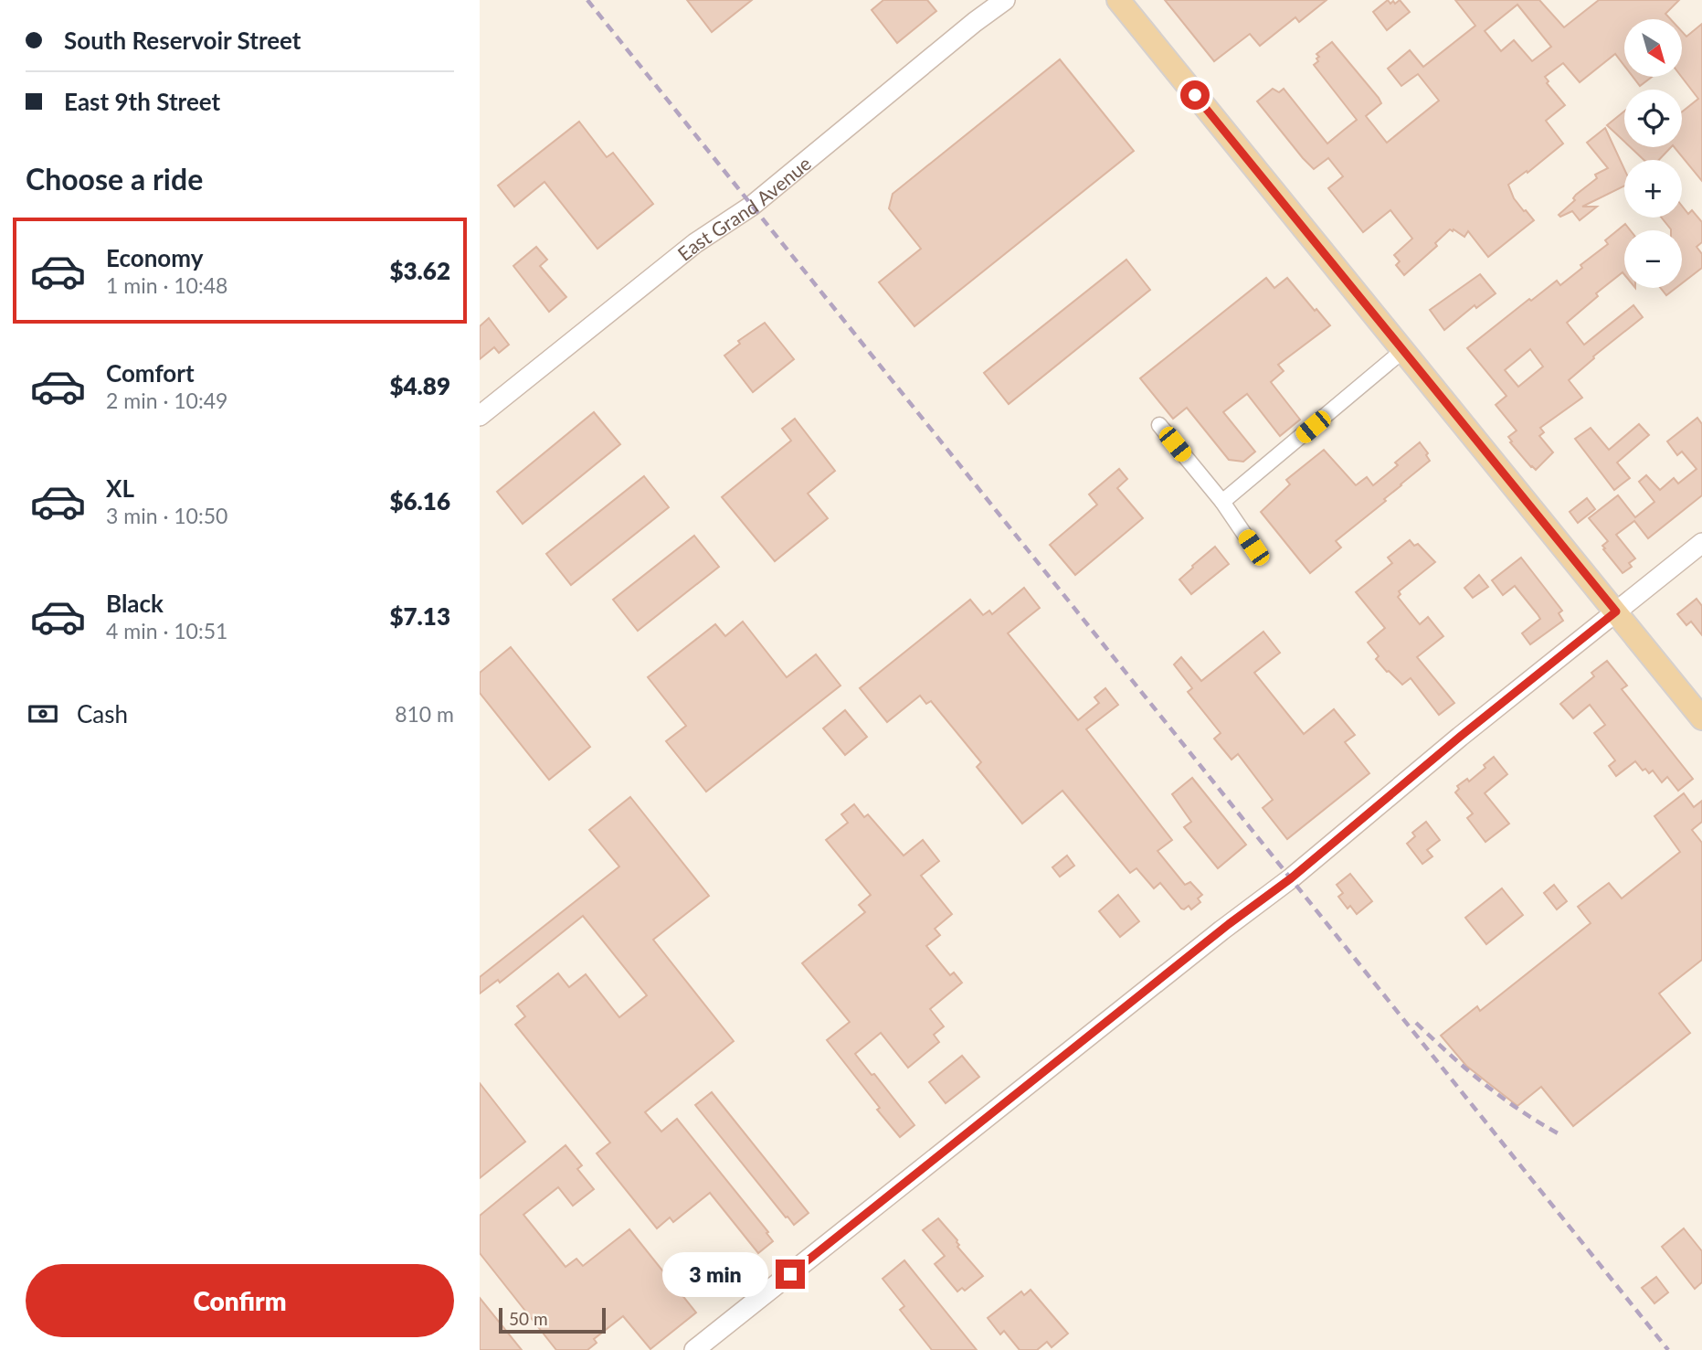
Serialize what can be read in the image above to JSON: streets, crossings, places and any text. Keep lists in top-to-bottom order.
{
  "streets": {
    "street": ["East Grand Avenue"]
  },
  "scale_bar": "50 m",
  "north": "bottom right",
  "page": {
    "banner": ["South Reservoir Street", "East 9th Street"],
    "map_buttons": ["+", "−"],
    "heading": "Choose a ride",
    "list": [
      {
        "name": "Economy",
        "note": "1 min · 10:48",
        "value": "$3.62"
      },
      {
        "name": "Comfort",
        "note": "2 min · 10:49",
        "value": "$4.89"
      },
      {
        "name": "XL",
        "note": "3 min · 10:50",
        "value": "$6.16"
      },
      {
        "name": "Black",
        "note": "4 min · 10:51",
        "value": "$7.13"
      }
    ],
    "pay": ["Cash", "810 m"],
    "buttons": "Confirm",
    "bubble": "3 min",
    "scale": "50 m"
  }
}
